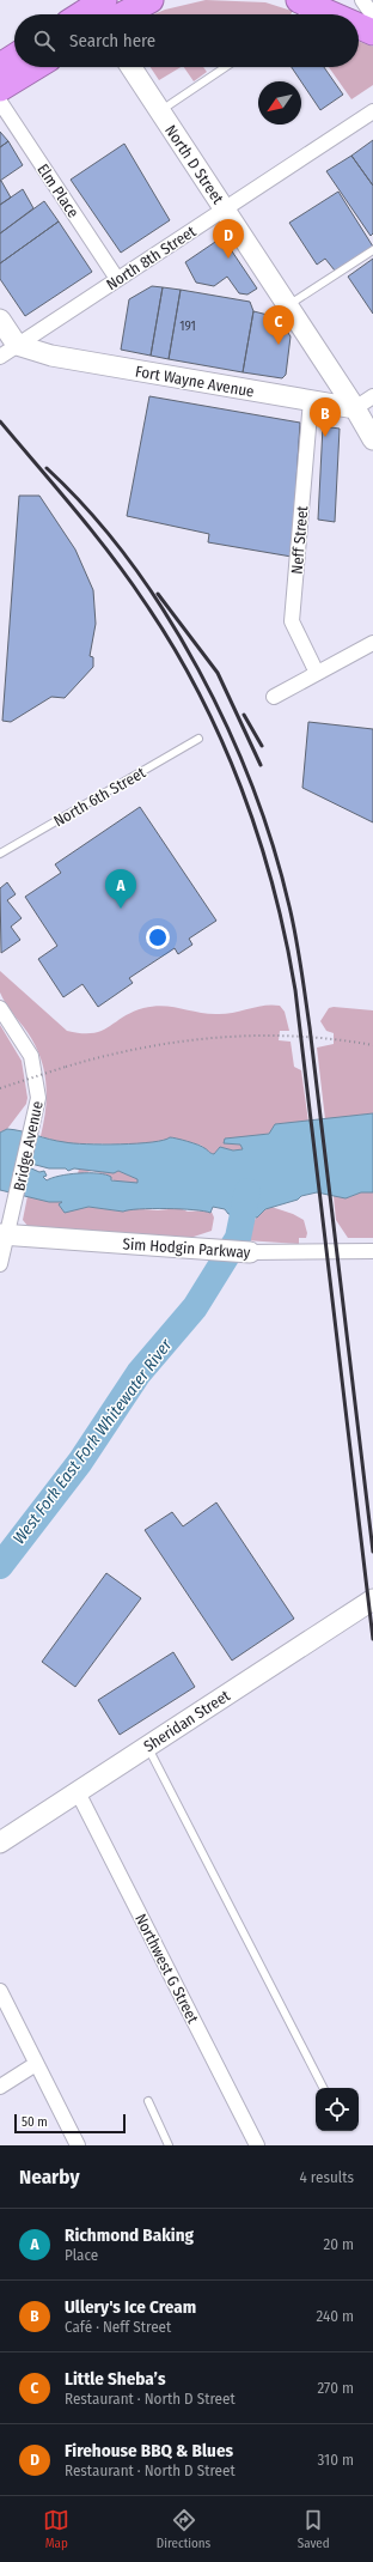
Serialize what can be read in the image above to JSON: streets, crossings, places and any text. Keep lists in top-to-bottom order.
{
  "streets": {
    "street": [
      "North D Street",
      "Elm Place",
      "North 8th Street",
      "Fort Wayne Avenue",
      "Neff Street",
      "Bridge Avenue",
      "Sim Hodgin Parkway",
      "Sheridan Street",
      "Northwest G Street"
    ],
    "lane": ["North 6th Street"]
  },
  "crossings": [
    ["North D Street", "North 8th Street"],
    ["North D Street", "Fort Wayne Avenue"],
    ["Elm Place", "North 8th Street"],
    ["North 8th Street", "Fort Wayne Avenue"],
    ["Fort Wayne Avenue", "Neff Street"],
    ["Bridge Avenue", "Sim Hodgin Parkway"],
    ["Sheridan Street", "Northwest G Street"]
  ],
  "water": ["West Fork East Fork Whitewater River"],
  "house_numbers": ["191"],
  "scale_bar": "50 m",
  "north": "bottom left",
  "page": {
    "search": "Search here",
    "pins": [
      "D",
      "C",
      "B",
      "A"
    ],
    "scale": "50 m",
    "heading": ["Nearby", "4 results"],
    "list": [
      {
        "mark": "A",
        "name": "Richmond Baking",
        "note": "Place",
        "value": "20 m"
      },
      {
        "mark": "B",
        "name": "Ullery's Ice Cream",
        "note": "Café · Neff Street",
        "value": "240 m"
      },
      {
        "mark": "C",
        "name": "Little Sheba’s",
        "note": "Restaurant · North D Street",
        "value": "270 m"
      },
      {
        "mark": "D",
        "name": "Firehouse BBQ & Blues",
        "note": "Restaurant · North D Street",
        "value": "310 m"
      }
    ],
    "nav": ["Map", "Directions", "Saved"]
  }
}
